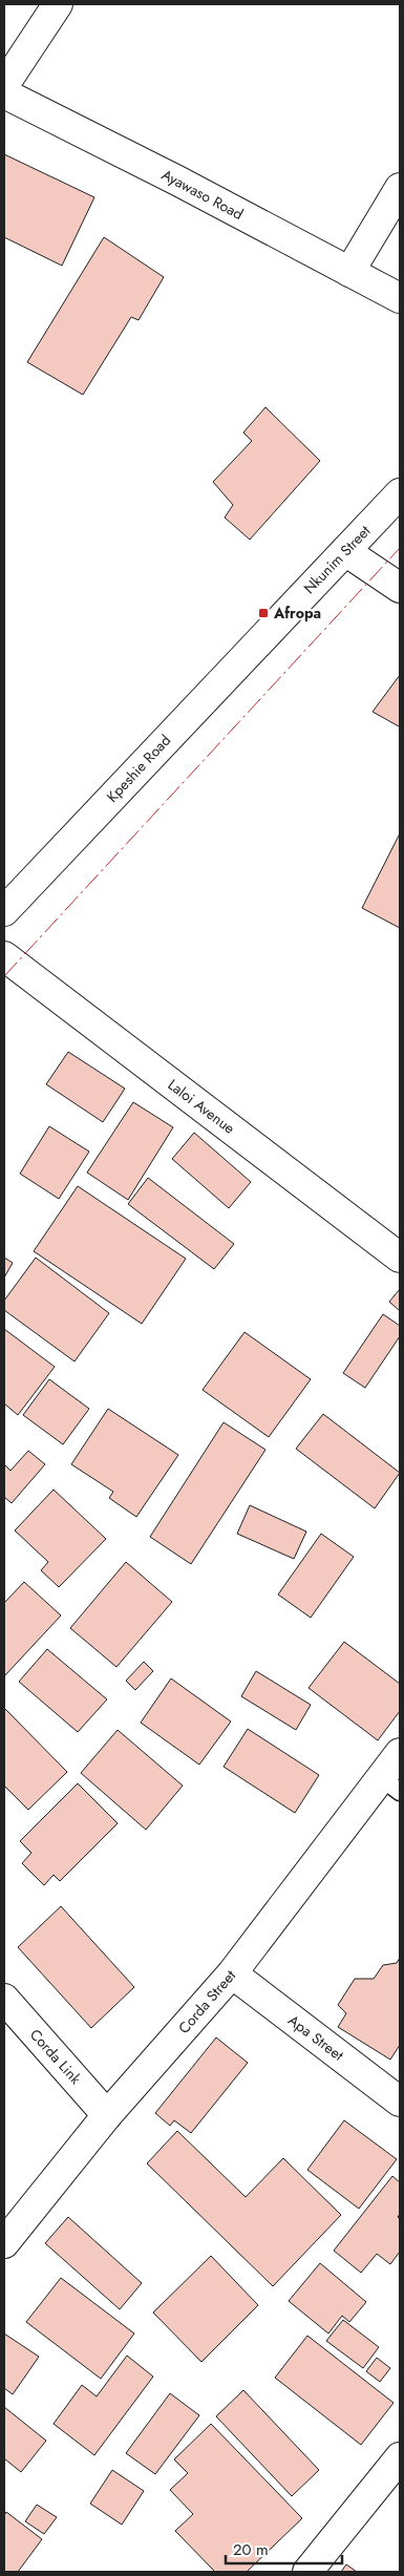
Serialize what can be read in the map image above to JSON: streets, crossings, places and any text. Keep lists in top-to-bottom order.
{
  "streets": {
    "street": [
      "Ayawaso Road",
      "Nkunim Street",
      "Kpeshie Road",
      "Laloi Avenue",
      "Corda Street",
      "Apa Street",
      "Corda Link"
    ]
  },
  "crossings": [
    ["Nkunim Street", "Kpeshie Road"],
    ["Corda Street", "Apa Street"],
    ["Corda Street", "Corda Link"]
  ],
  "places": {
    "transit": ["Afropa"]
  },
  "scale_bar": "20 m"
}
